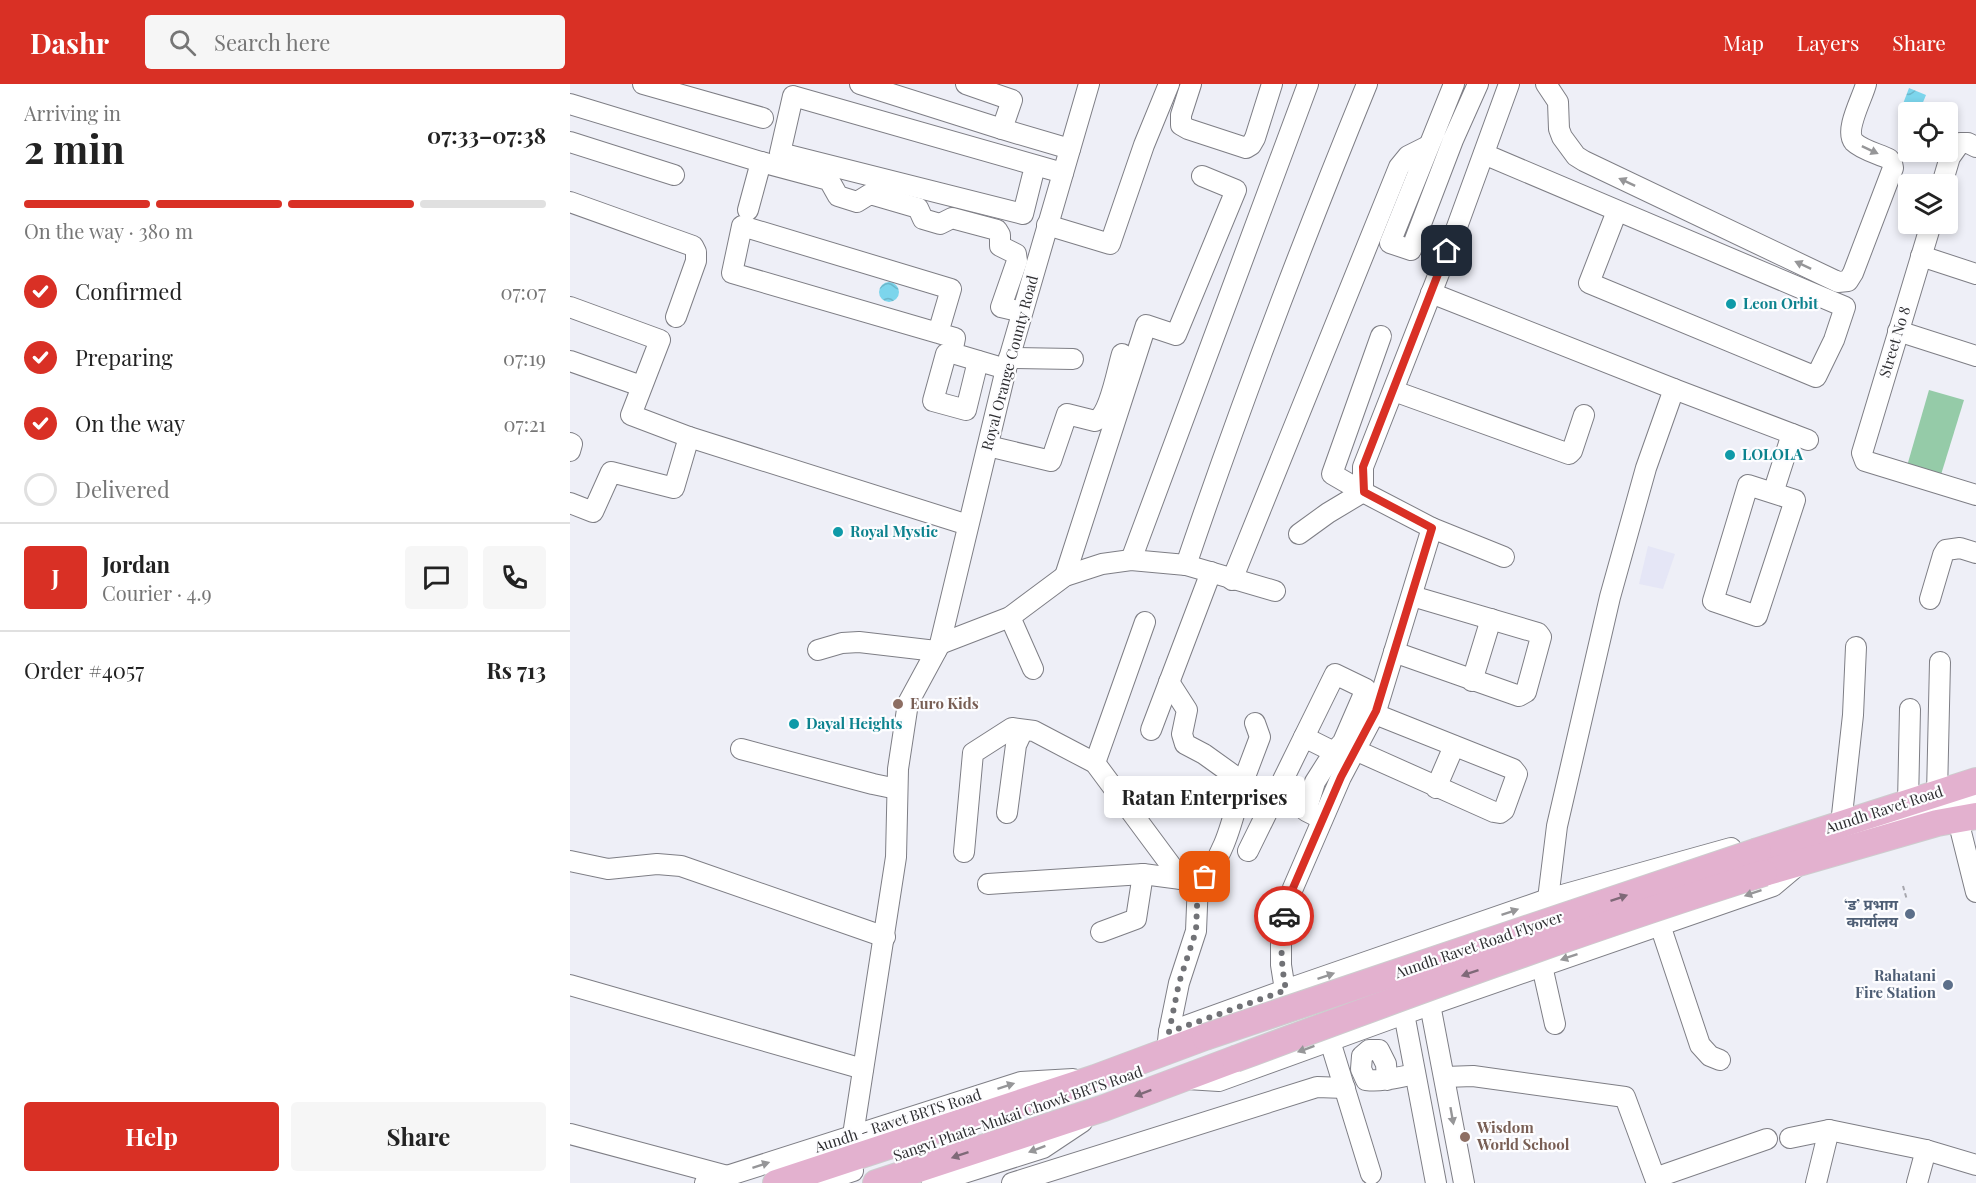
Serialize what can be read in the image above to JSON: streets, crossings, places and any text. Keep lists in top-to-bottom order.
{
  "streets": {
    "main road": ["Aundh Ravet Road", "Aundh Ravet Road Flyover"],
    "street": [
      "Street No 8",
      "Royal Orange County Road",
      "Sangvi Phata-Mukai Chowk BRTS Road",
      "Aundh - Ravet BRTS Road"
    ]
  },
  "crossings": [
    ["Royal Orange County Road", "Aundh - Ravet BRTS Road"],
    ["Aundh Ravet Road", "Aundh Ravet Road Flyover"],
    ["Aundh Ravet Road Flyover", "Sangvi Phata-Mukai Chowk BRTS Road"]
  ],
  "places": [
    "Leon Orbit",
    "LOLOLA",
    "Royal Mystic",
    "Euro Kids",
    "Dayal Heights",
    "Ratan Enterprises",
    "‘ड’ प्रभाग कार्यालय",
    "Rahatani Fire Station",
    "Wisdom World School"
  ],
  "page": {
    "header": "Dashr",
    "search": "Search here",
    "nav": ["Map", "Layers", "Share"],
    "heading": ["2 min", "Arriving in", "07:33–07:38"],
    "panel": [
      "Jordan",
      "Courier · 4.9",
      "Order #4057",
      "Rs 713"
    ],
    "bar": "On the way · 380 m",
    "list": [
      ["Confirmed", "07:07"],
      ["Preparing", "07:19"],
      ["On the way", "07:21"],
      "Delivered"
    ],
    "round": "J",
    "bubble": "Ratan Enterprises",
    "buttons": ["Help", "Share"]
  }
}
